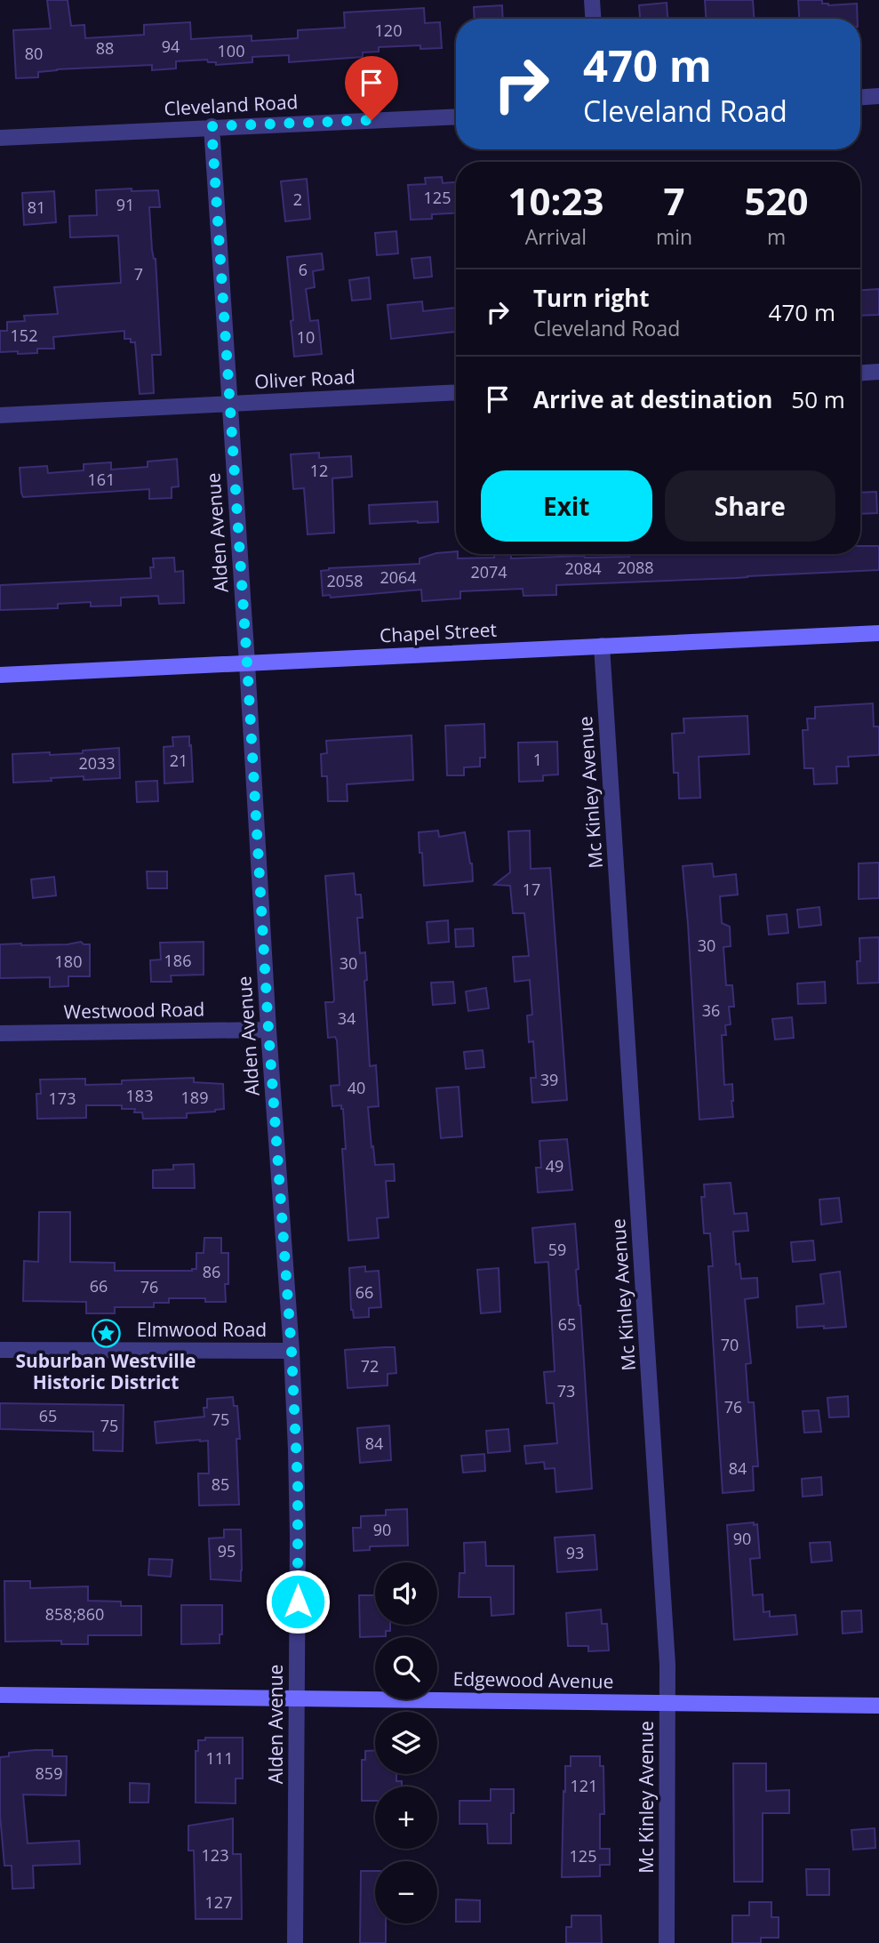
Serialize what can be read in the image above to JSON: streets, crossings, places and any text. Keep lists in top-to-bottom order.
{
  "streets": {
    "street": [
      "Cleveland Road",
      "Oliver Road",
      "Alden Avenue",
      "Chapel Street",
      "Mc Kinley Avenue",
      "Westwood Road",
      "Elmwood Road",
      "Edgewood Avenue"
    ]
  },
  "crossings": [
    ["Cleveland Road", "Alden Avenue"],
    ["Oliver Road", "Alden Avenue"],
    ["Alden Avenue", "Chapel Street"],
    ["Alden Avenue", "Westwood Road"],
    ["Alden Avenue", "Elmwood Road"],
    ["Alden Avenue", "Edgewood Avenue"],
    ["Chapel Street", "Mc Kinley Avenue"],
    ["Mc Kinley Avenue", "Edgewood Avenue"]
  ],
  "places": {
    "place": ["Suburban Westville Historic District"]
  },
  "house_numbers": [
    "120",
    "94",
    "88",
    "100",
    "80",
    "125",
    "2",
    "91",
    "81",
    "6",
    "7",
    "152",
    "10",
    "12",
    "161",
    "2088",
    "2084",
    "2074",
    "2064",
    "2058",
    "1",
    "21",
    "2033",
    "17",
    "30",
    "186",
    "180",
    "30",
    "36",
    "34",
    "39",
    "40",
    "183",
    "189",
    "173",
    "49",
    "59",
    "86",
    "66",
    "76",
    "66",
    "65",
    "70",
    "72",
    "73",
    "76",
    "65",
    "75",
    "75",
    "84",
    "84",
    "85",
    "90",
    "90",
    "95",
    "93",
    "858;860",
    "111",
    "859",
    "121",
    "123",
    "125",
    "127"
  ],
  "page": {
    "turn": ["470 m", "Cleveland Road"],
    "eta": [
      "10:23",
      "Arrival",
      "7",
      "min",
      "520",
      "m"
    ],
    "list": [
      {
        "name": "Turn right",
        "note": "Cleveland Road",
        "value": "470 m"
      },
      {
        "name": "Arrive at destination",
        "value": "50 m"
      }
    ],
    "buttons": ["Exit", "Share"],
    "map_buttons": ["+", "−"]
  }
}
